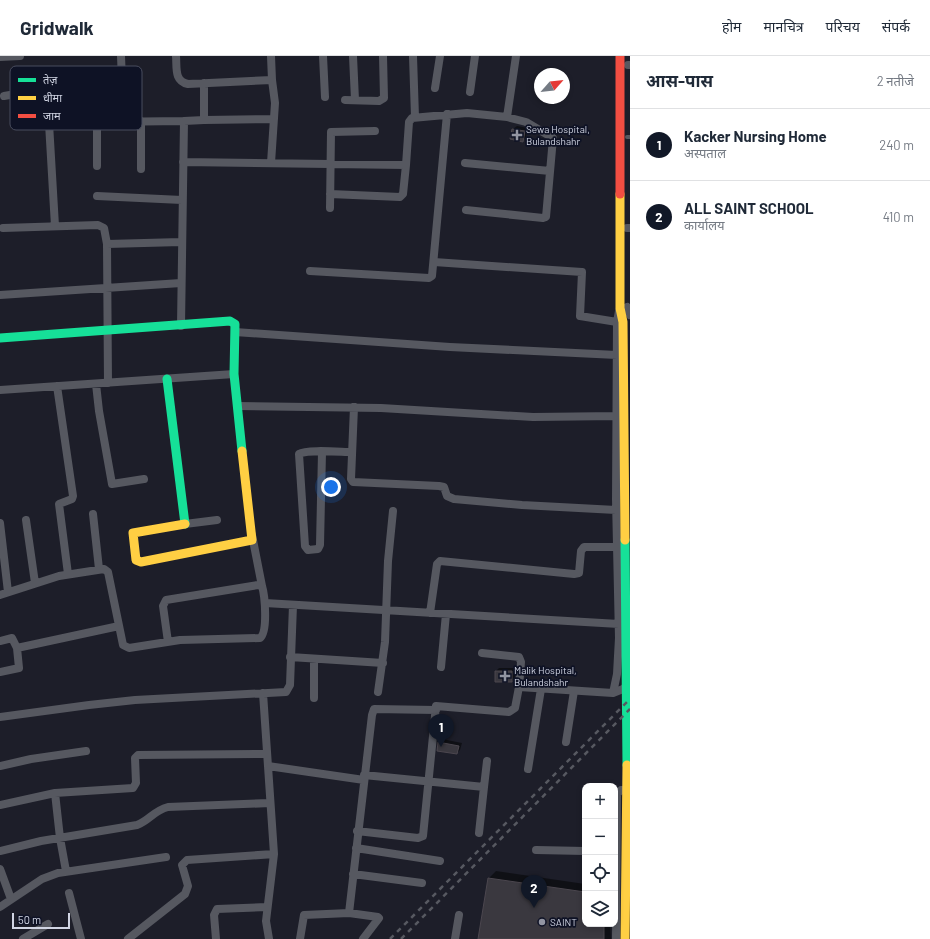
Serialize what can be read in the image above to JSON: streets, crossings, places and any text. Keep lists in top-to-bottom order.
{
  "places": {
    "health": ["Sewa Hospital, Bulandshahr", "Malik Hospital, Bulandshahr"],
    "other": ["SAINT"]
  },
  "legend": ["तेज़", "धीमा", "जाम"],
  "scale_bar": "50 m",
  "north": "top right",
  "page": {
    "header": "Gridwalk",
    "nav": [
      "होम",
      "मानचित्र",
      "परिचय",
      "संपर्क"
    ],
    "heading": ["आस-पास", "2 नतीजे"],
    "list": [
      {
        "mark": "1",
        "name": "Kacker Nursing Home",
        "note": "अस्पताल",
        "value": "240 m"
      },
      {
        "mark": "2",
        "name": "ALL SAINT SCHOOL",
        "note": "कार्यालय",
        "value": "410 m"
      }
    ],
    "pins": ["1", "2"],
    "map_buttons": ["+", "−"],
    "scale": "50 m"
  }
}
